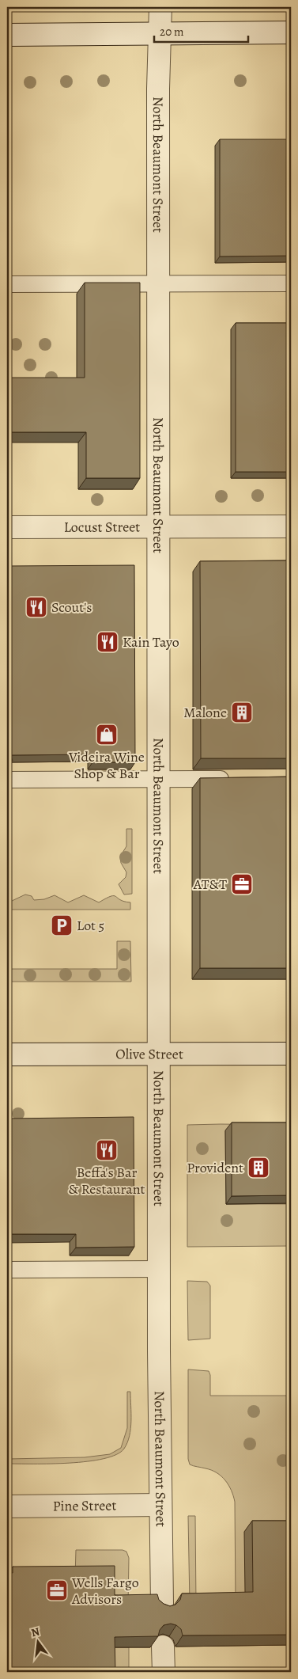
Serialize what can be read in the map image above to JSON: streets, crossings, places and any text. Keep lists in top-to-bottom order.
{
  "streets": {
    "street": [
      "North Beaumont Street",
      "Locust Street",
      "Olive Street",
      "Pine Street"
    ]
  },
  "crossings": [
    ["North Beaumont Street", "Locust Street"],
    ["North Beaumont Street", "Olive Street"],
    ["North Beaumont Street", "Pine Street"]
  ],
  "places": {
    "restaurant": ["Scout's", "Kain Tayo", "Beffa's Bar & Restaurant"],
    "building": ["Malone", "Provident"],
    "shop": ["Videira Wine Shop & Bar"],
    "office": ["AT&T", "Wells Fargo Advisors"],
    "parking": ["Lot 5"]
  },
  "scale_bar": "20 m",
  "north": "top"
}
